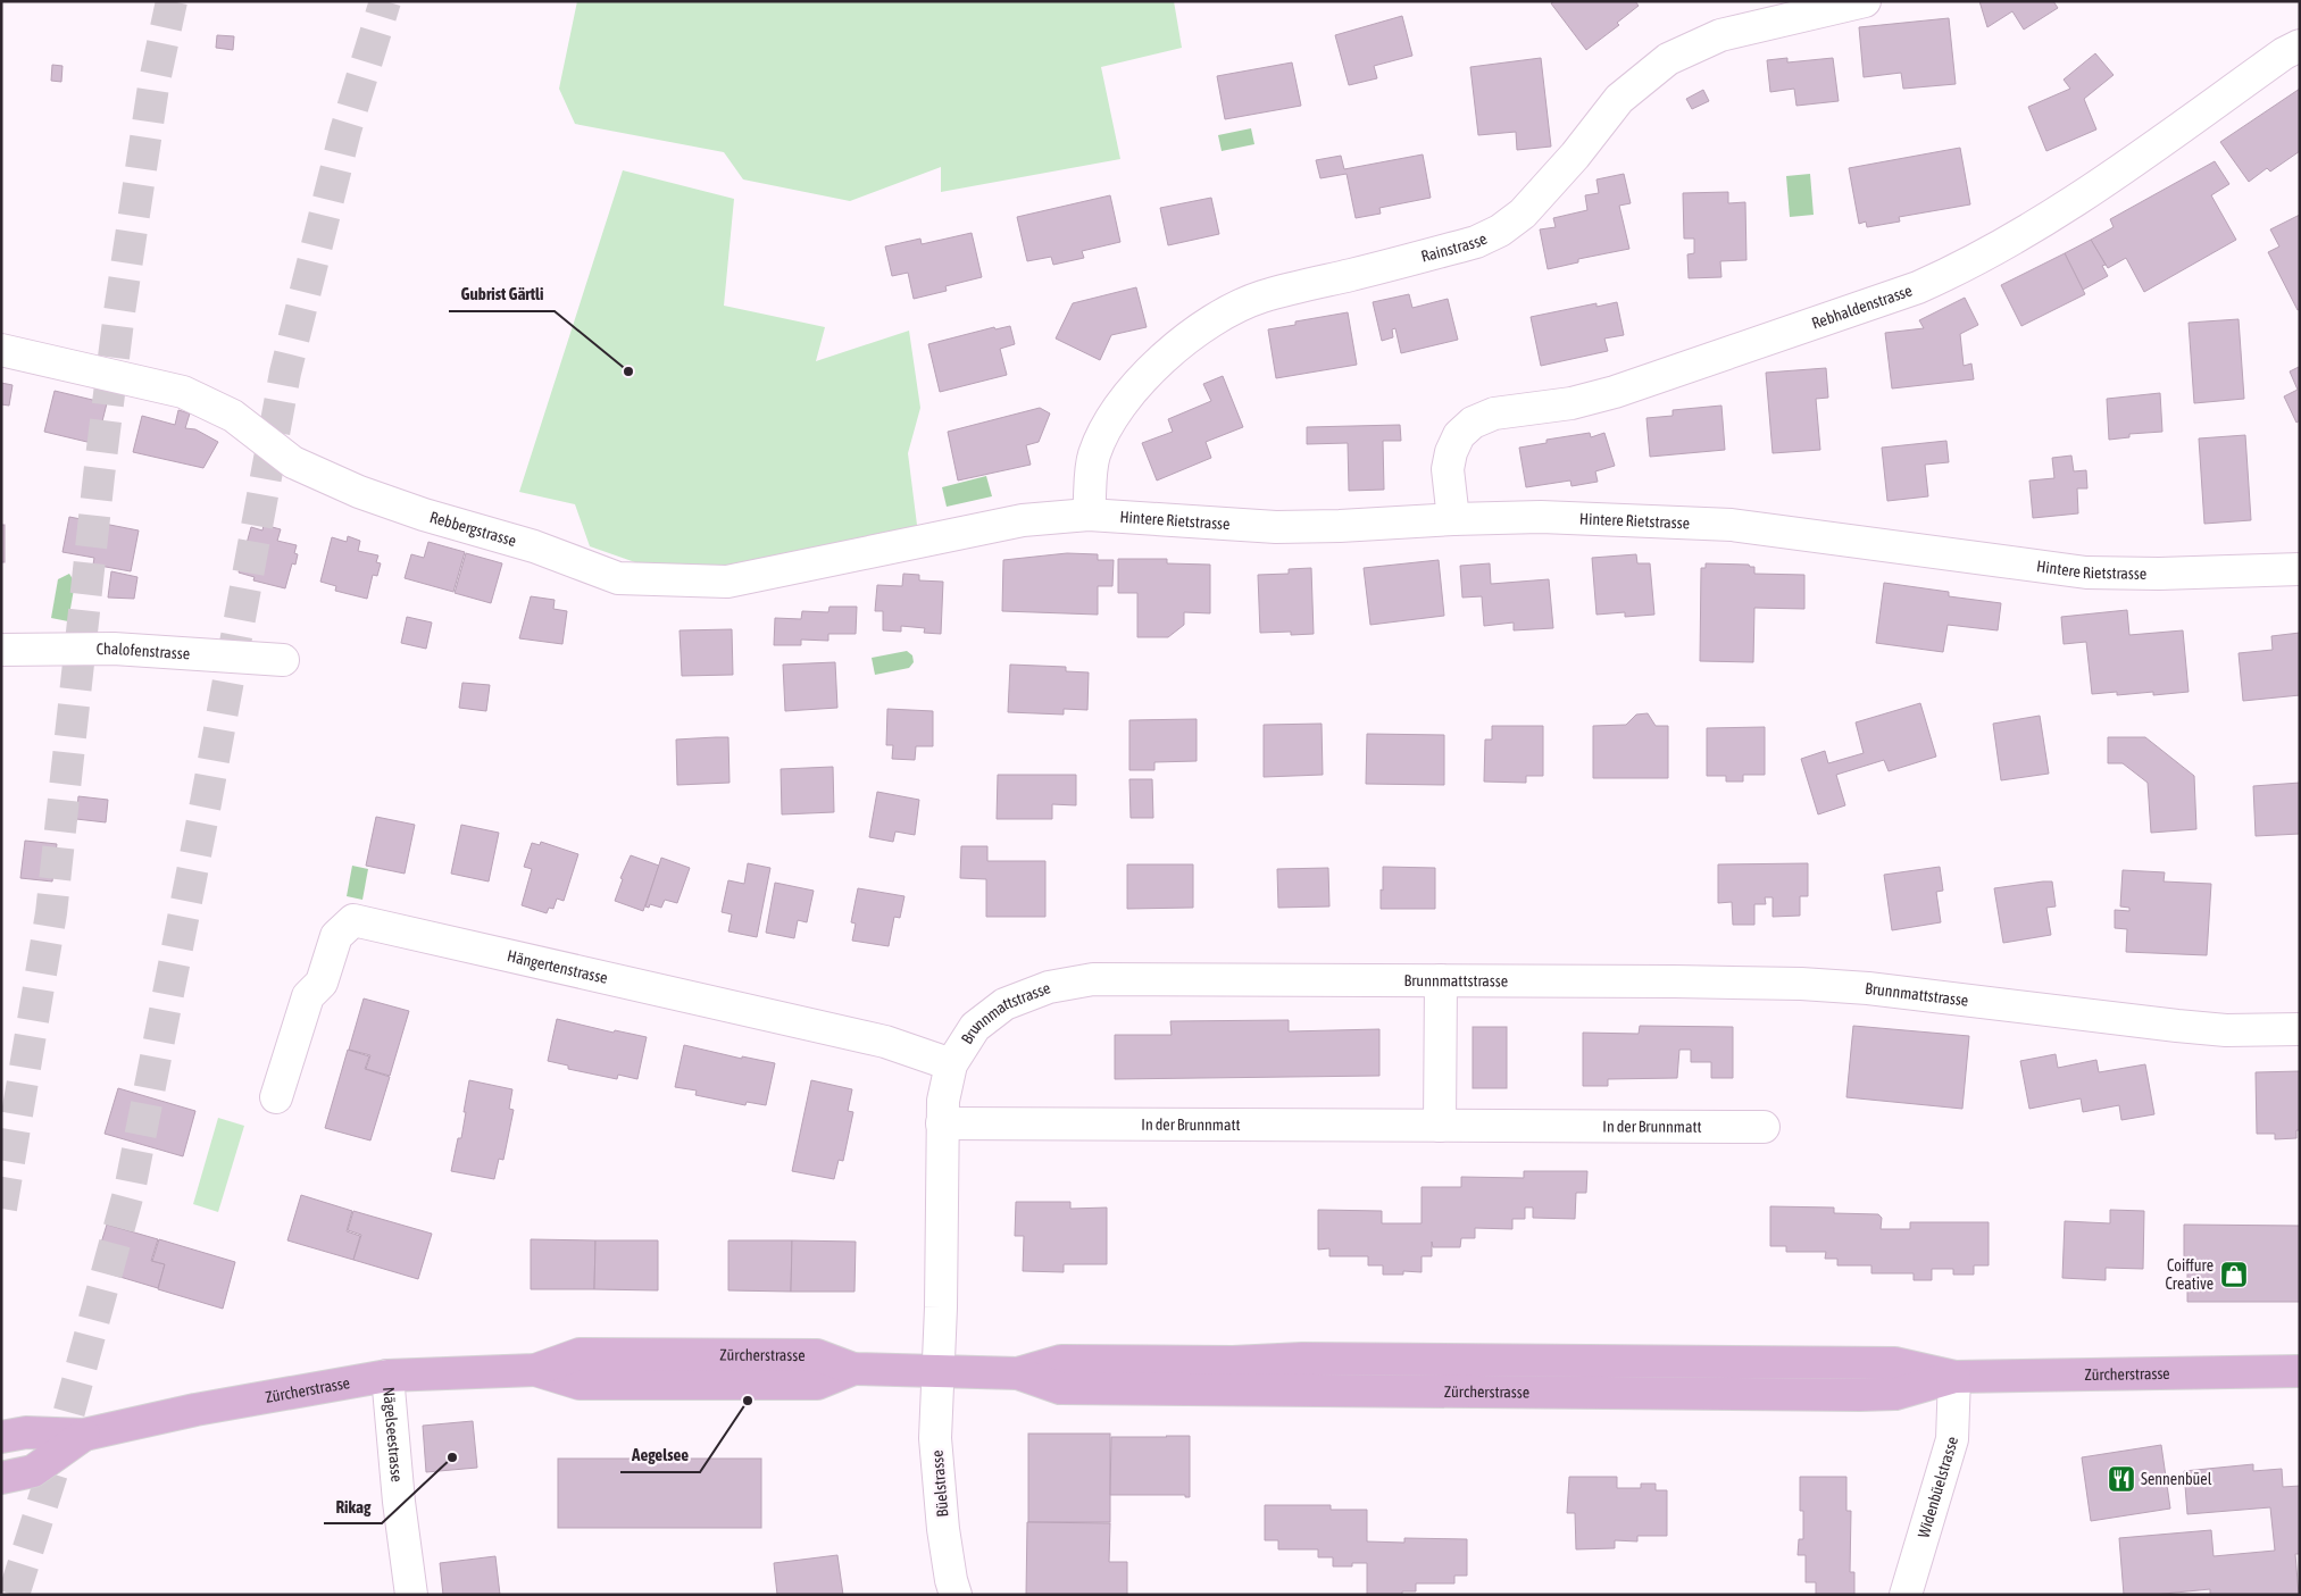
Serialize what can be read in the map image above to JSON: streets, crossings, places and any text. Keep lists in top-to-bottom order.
{
  "streets": {
    "main road": ["Zürcherstrasse"],
    "street": [
      "Rainstrasse",
      "Rebhaldenstrasse",
      "Hintere Rietstrasse",
      "Rebbergstrasse",
      "Chalofenstrasse",
      "Hängertenstrasse",
      "Brunnmattstrasse",
      "In der Brunnmatt",
      "Nägelseestrasse",
      "Büelstrasse",
      "Widenbüelstrasse"
    ]
  },
  "crossings": [
    ["Rainstrasse", "Hintere Rietstrasse"],
    ["Rebhaldenstrasse", "Hintere Rietstrasse"],
    ["Hintere Rietstrasse", "Rebbergstrasse"],
    ["Hängertenstrasse", "Brunnmattstrasse"],
    ["Brunnmattstrasse", "In der Brunnmatt"],
    ["Brunnmattstrasse", "Zürcherstrasse"],
    ["Brunnmattstrasse", "Büelstrasse"],
    ["Zürcherstrasse", "Nägelseestrasse"],
    ["Zürcherstrasse", "Büelstrasse"],
    ["Zürcherstrasse", "Widenbüelstrasse"]
  ],
  "places": {
    "other": ["Gubrist Gärtli", "Aegelsee", "Rikag"],
    "shop": ["Coiffure Creative"],
    "restaurant": ["Sennenbüel"]
  }
}
